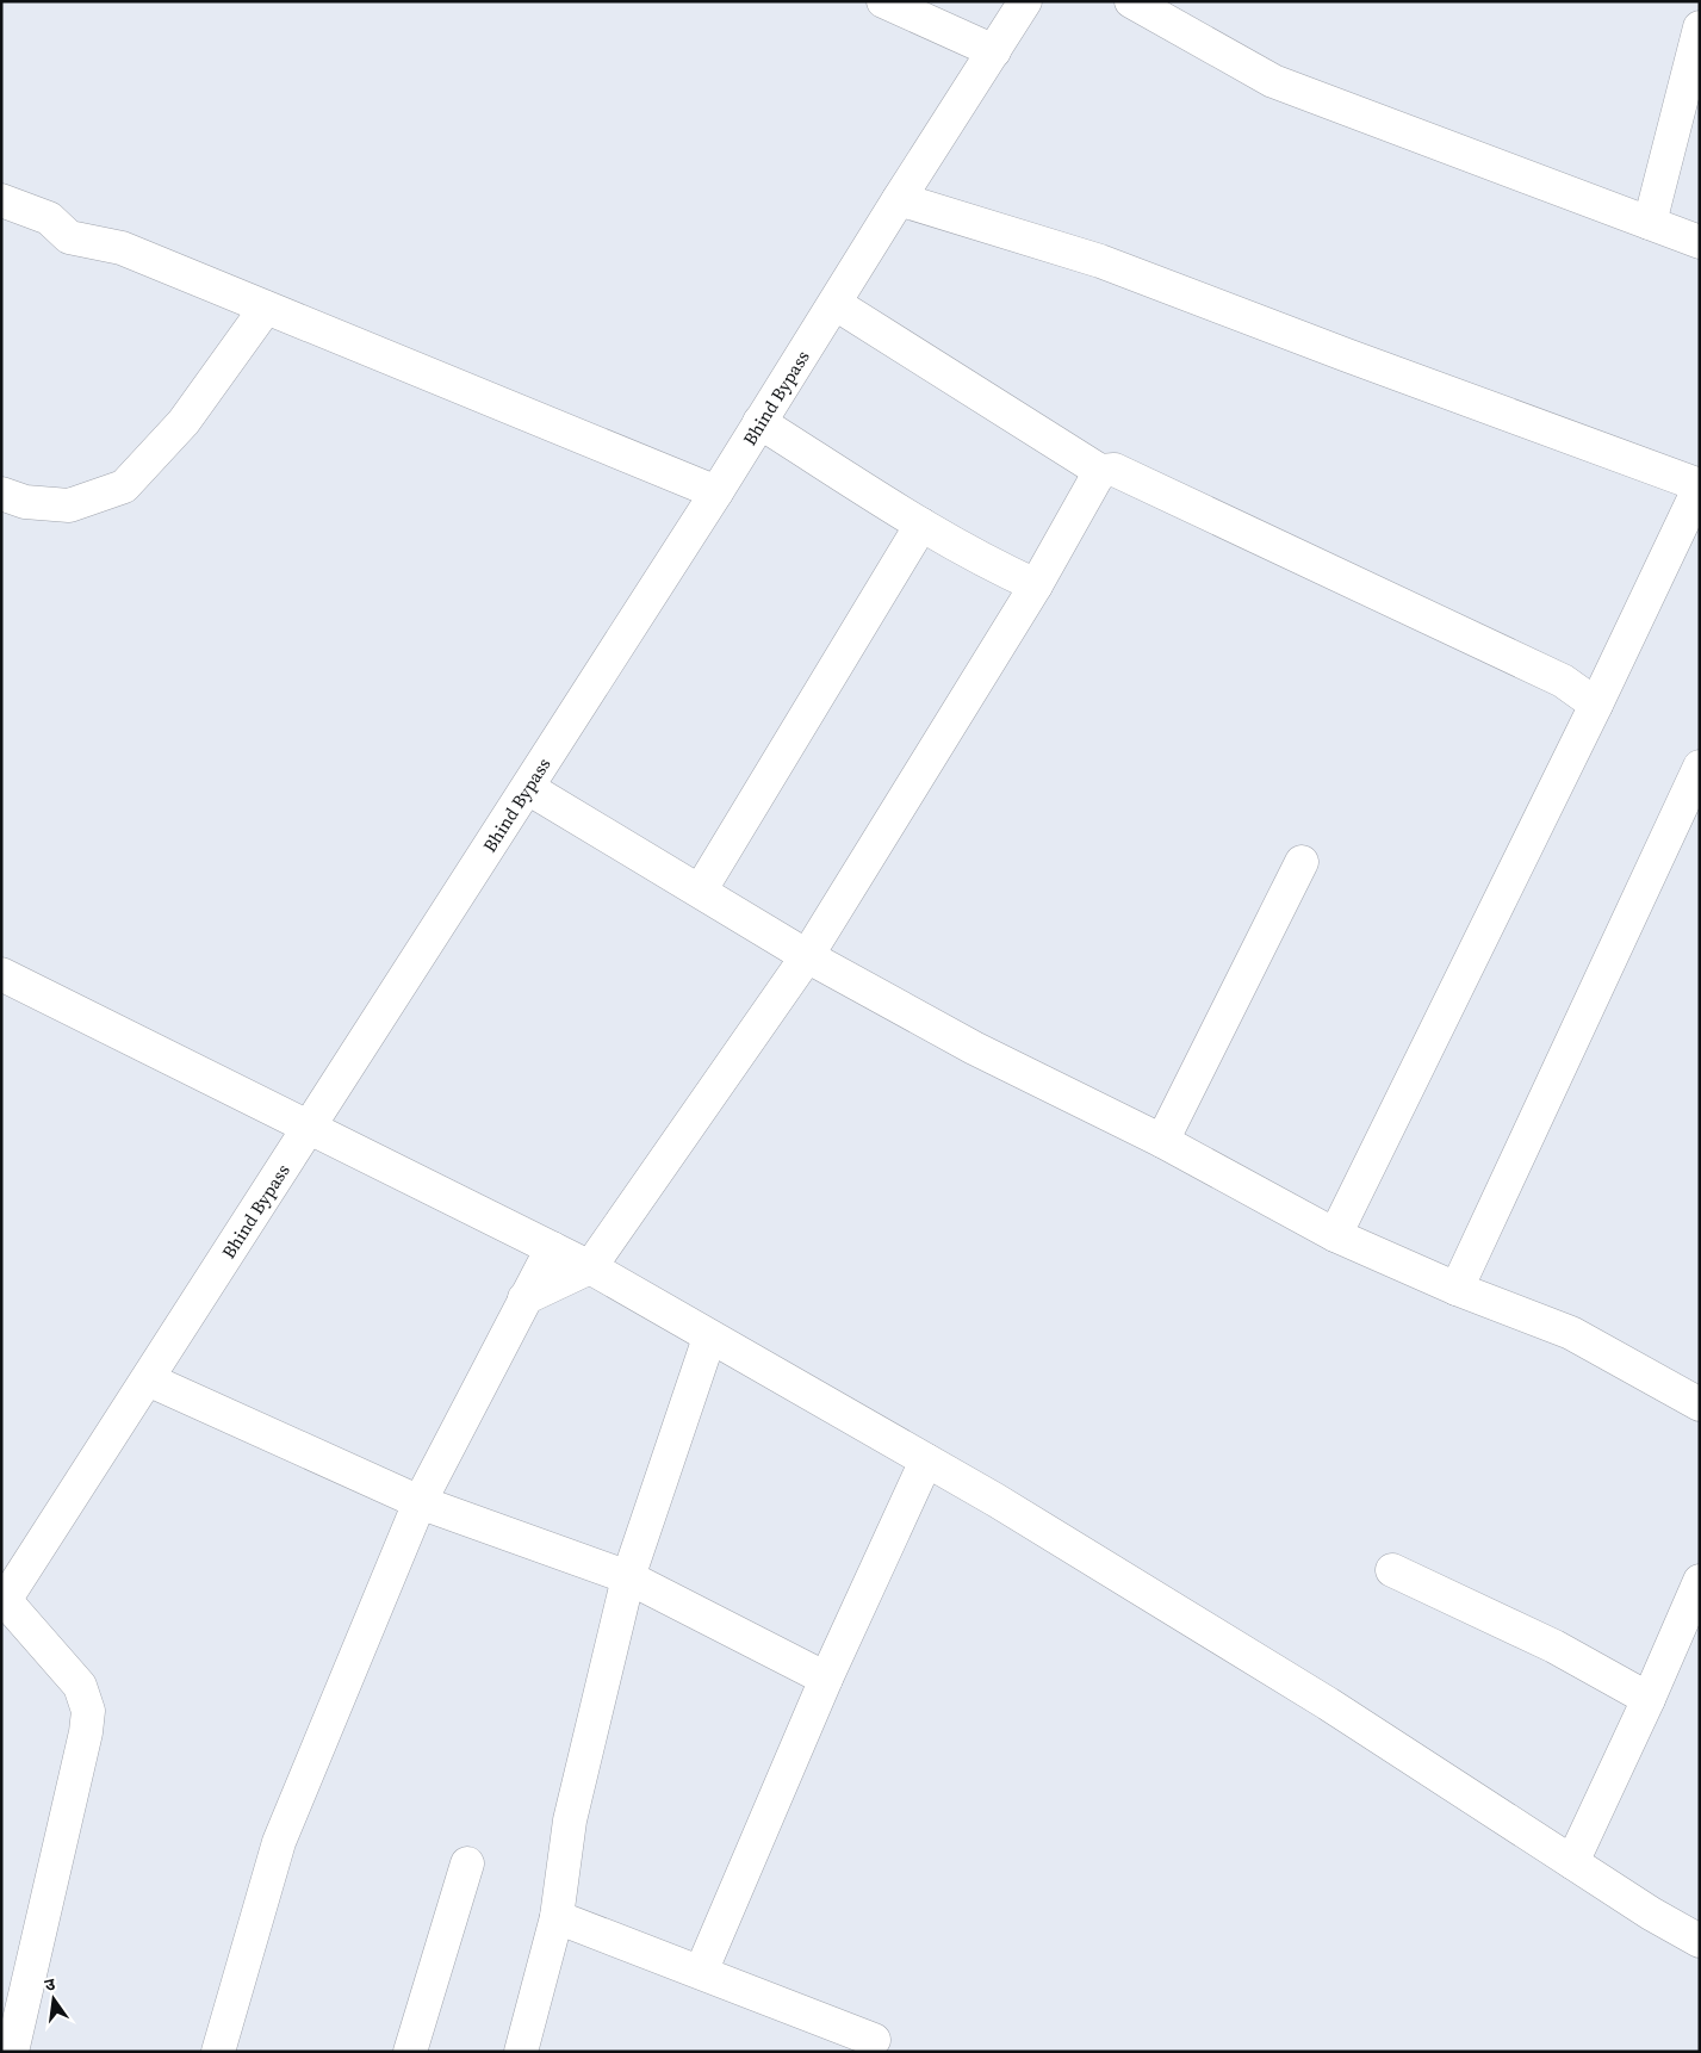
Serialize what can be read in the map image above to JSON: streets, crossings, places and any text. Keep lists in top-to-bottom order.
{
  "streets": {
    "street": ["Bhind Bypass"]
  },
  "north": "top"
}
